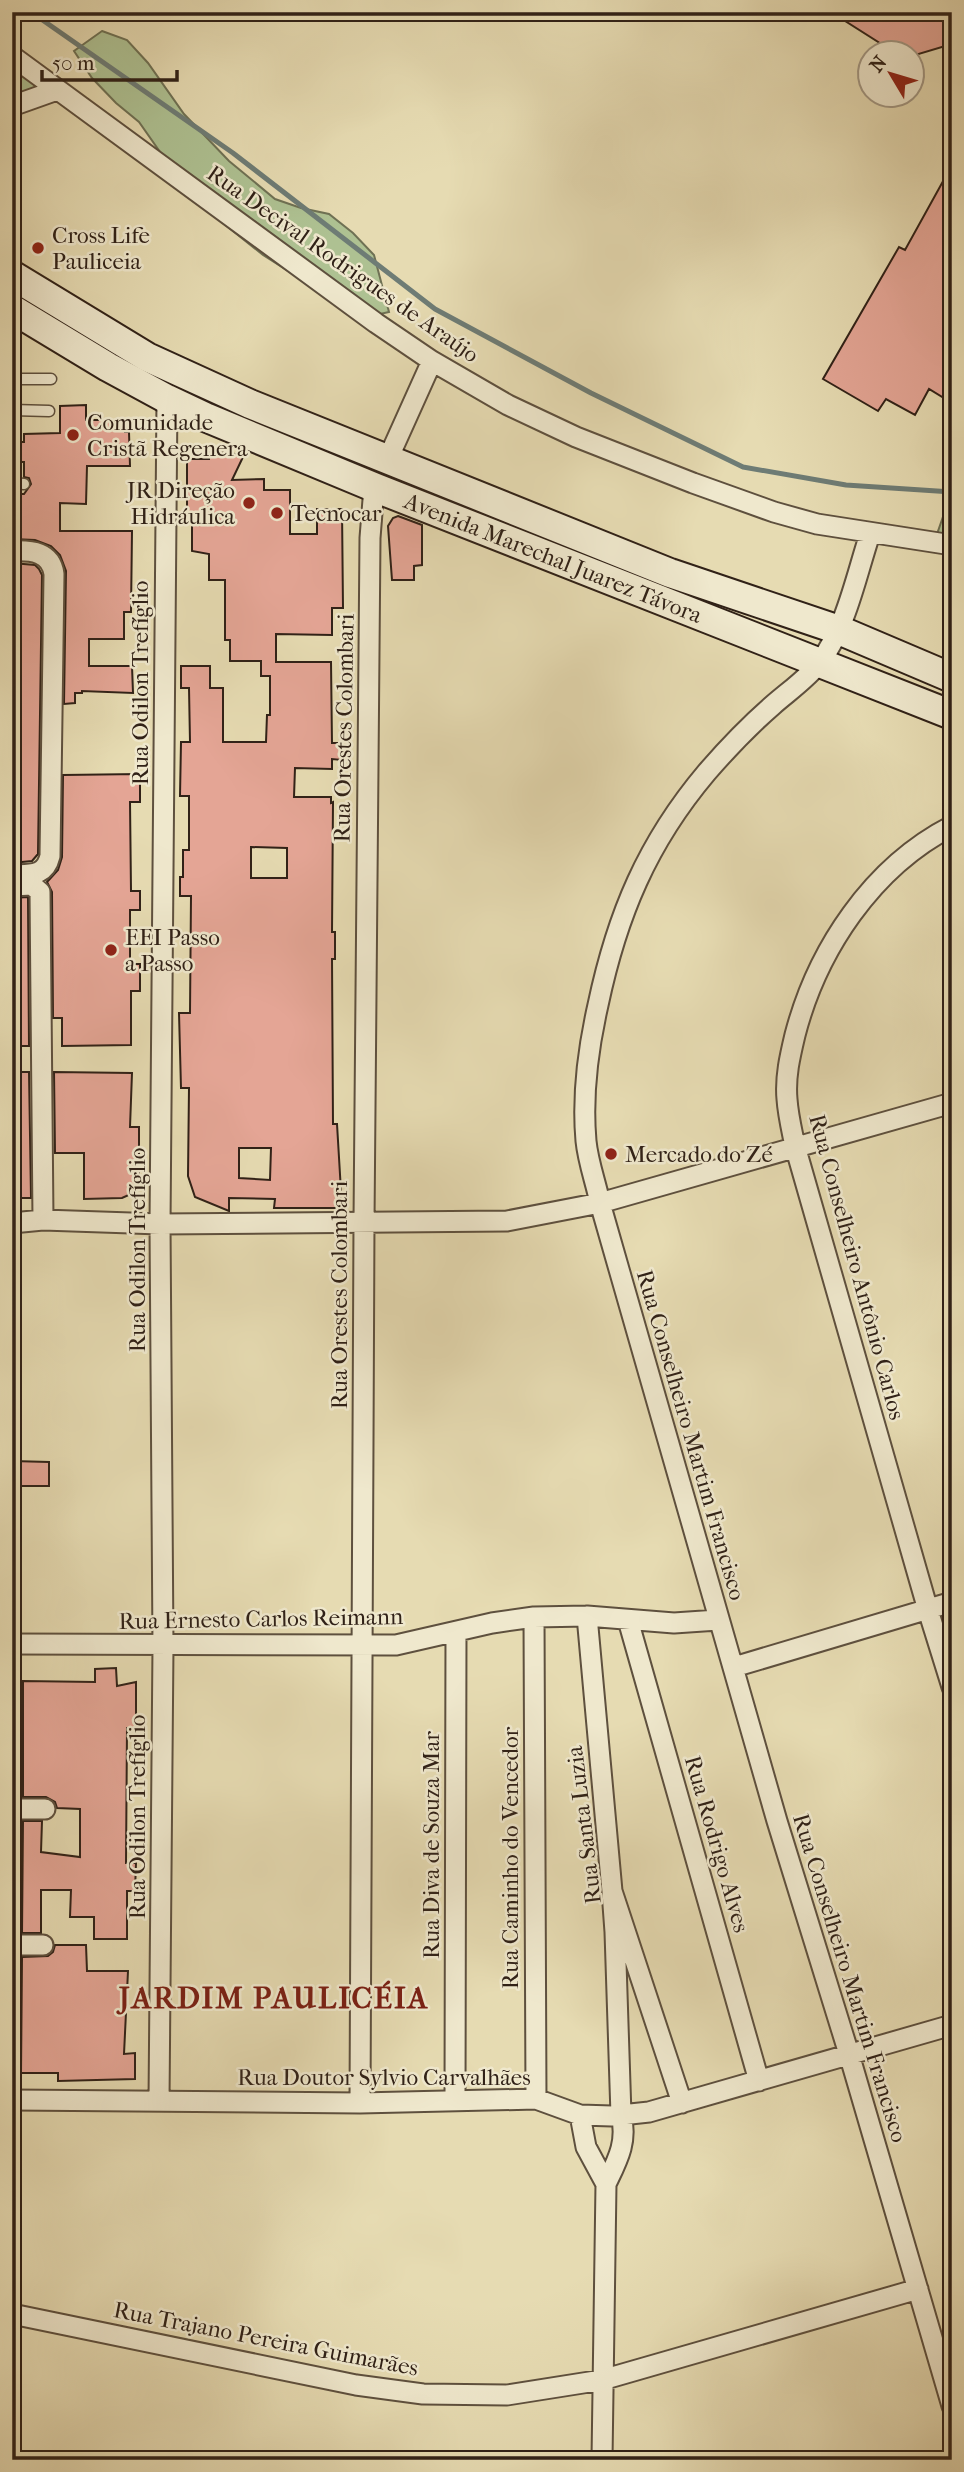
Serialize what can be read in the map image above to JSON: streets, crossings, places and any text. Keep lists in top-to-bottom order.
{
  "streets": {
    "street": [
      "Rua Decival Rodrigues de Araújo",
      "Avenida Marechal Juarez Távora",
      "Rua Odilon Trefíglio",
      "Rua Orestes Colombari",
      "Rua Conselheiro Antônio Carlos",
      "Rua Conselheiro Martim Francisco",
      "Rua Ernesto Carlos Reimann",
      "Rua Santa Luzia",
      "Rua Rodrigo Alves",
      "Rua Diva de Souza Mar",
      "Rua Caminho do Vencedor",
      "Rua Doutor Sylvio Carvalhães",
      "Rua Trajano Pereira Guimarães"
    ]
  },
  "crossings": [
    ["Rua Decival Rodrigues de Araújo", "Rua Conselheiro Martim Francisco"],
    ["Avenida Marechal Juarez Távora", "Rua Odilon Trefíglio"],
    ["Avenida Marechal Juarez Távora", "Rua Orestes Colombari"],
    ["Avenida Marechal Juarez Távora", "Rua Conselheiro Martim Francisco"],
    ["Rua Odilon Trefíglio", "Rua Ernesto Carlos Reimann"],
    ["Rua Odilon Trefíglio", "Rua Doutor Sylvio Carvalhães"],
    ["Rua Orestes Colombari", "Rua Ernesto Carlos Reimann"],
    ["Rua Orestes Colombari", "Rua Doutor Sylvio Carvalhães"],
    ["Rua Conselheiro Martim Francisco", "Rua Ernesto Carlos Reimann"],
    ["Rua Conselheiro Martim Francisco", "Rua Doutor Sylvio Carvalhães"],
    ["Rua Conselheiro Martim Francisco", "Rua Trajano Pereira Guimarães"],
    ["Rua Ernesto Carlos Reimann", "Rua Santa Luzia"],
    ["Rua Ernesto Carlos Reimann", "Rua Rodrigo Alves"],
    ["Rua Ernesto Carlos Reimann", "Rua Diva de Souza Mar"],
    ["Rua Ernesto Carlos Reimann", "Rua Caminho do Vencedor"],
    ["Rua Santa Luzia", "Rua Doutor Sylvio Carvalhães"],
    ["Rua Rodrigo Alves", "Rua Doutor Sylvio Carvalhães"],
    ["Rua Diva de Souza Mar", "Rua Doutor Sylvio Carvalhães"],
    ["Rua Caminho do Vencedor", "Rua Doutor Sylvio Carvalhães"]
  ],
  "districts": ["JARDIM PAULICÉIA"],
  "places": [
    "Cross Life Pauliceia",
    "Comunidade Cristã Regenera",
    "JR Direção Hidráulica",
    "Tecnocar",
    "EEI Passo a Passo",
    "Mercado do Zé"
  ],
  "scale_bar": "50 m",
  "north": "top left"
}
